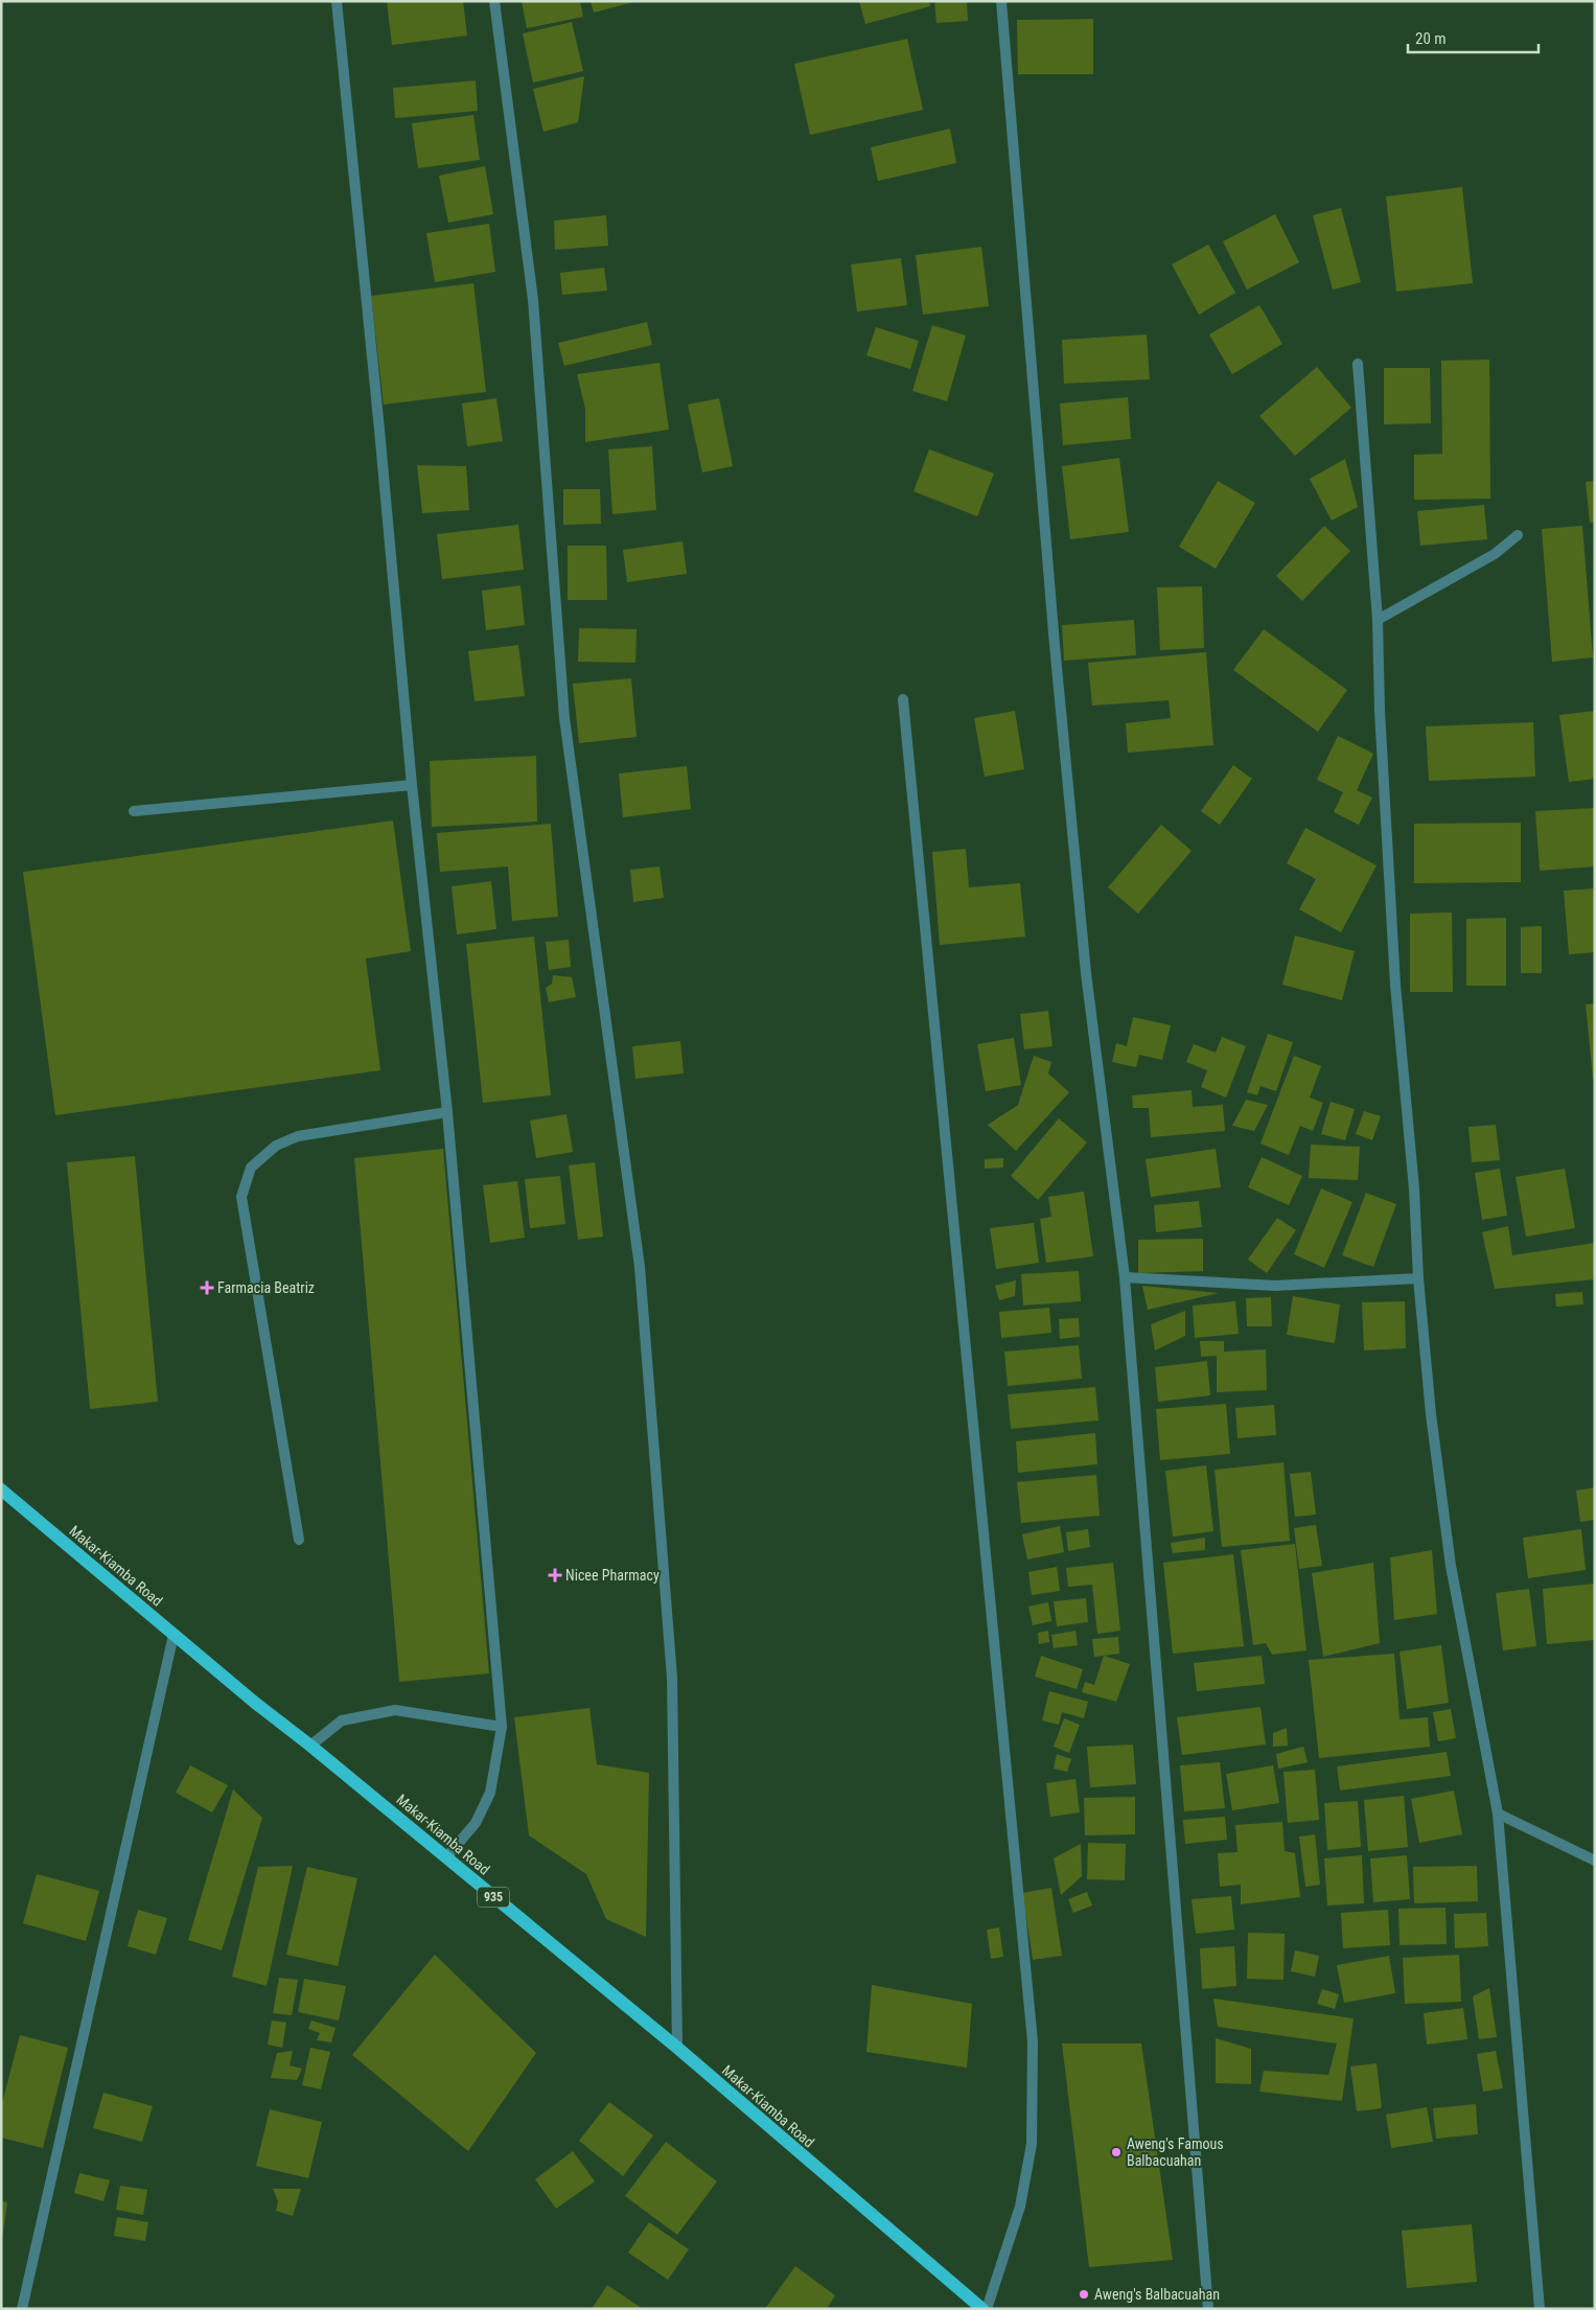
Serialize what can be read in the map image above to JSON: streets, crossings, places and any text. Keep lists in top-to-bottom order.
{
  "streets": {
    "main road": ["Makar-Kiamba Road", "935"]
  },
  "places": {
    "health": ["Farmacia Beatriz", "Nicee Pharmacy"],
    "other": ["Aweng's Famous Balbacuahan", "Aweng's Balbacuahan"]
  },
  "scale_bar": "20 m"
}
